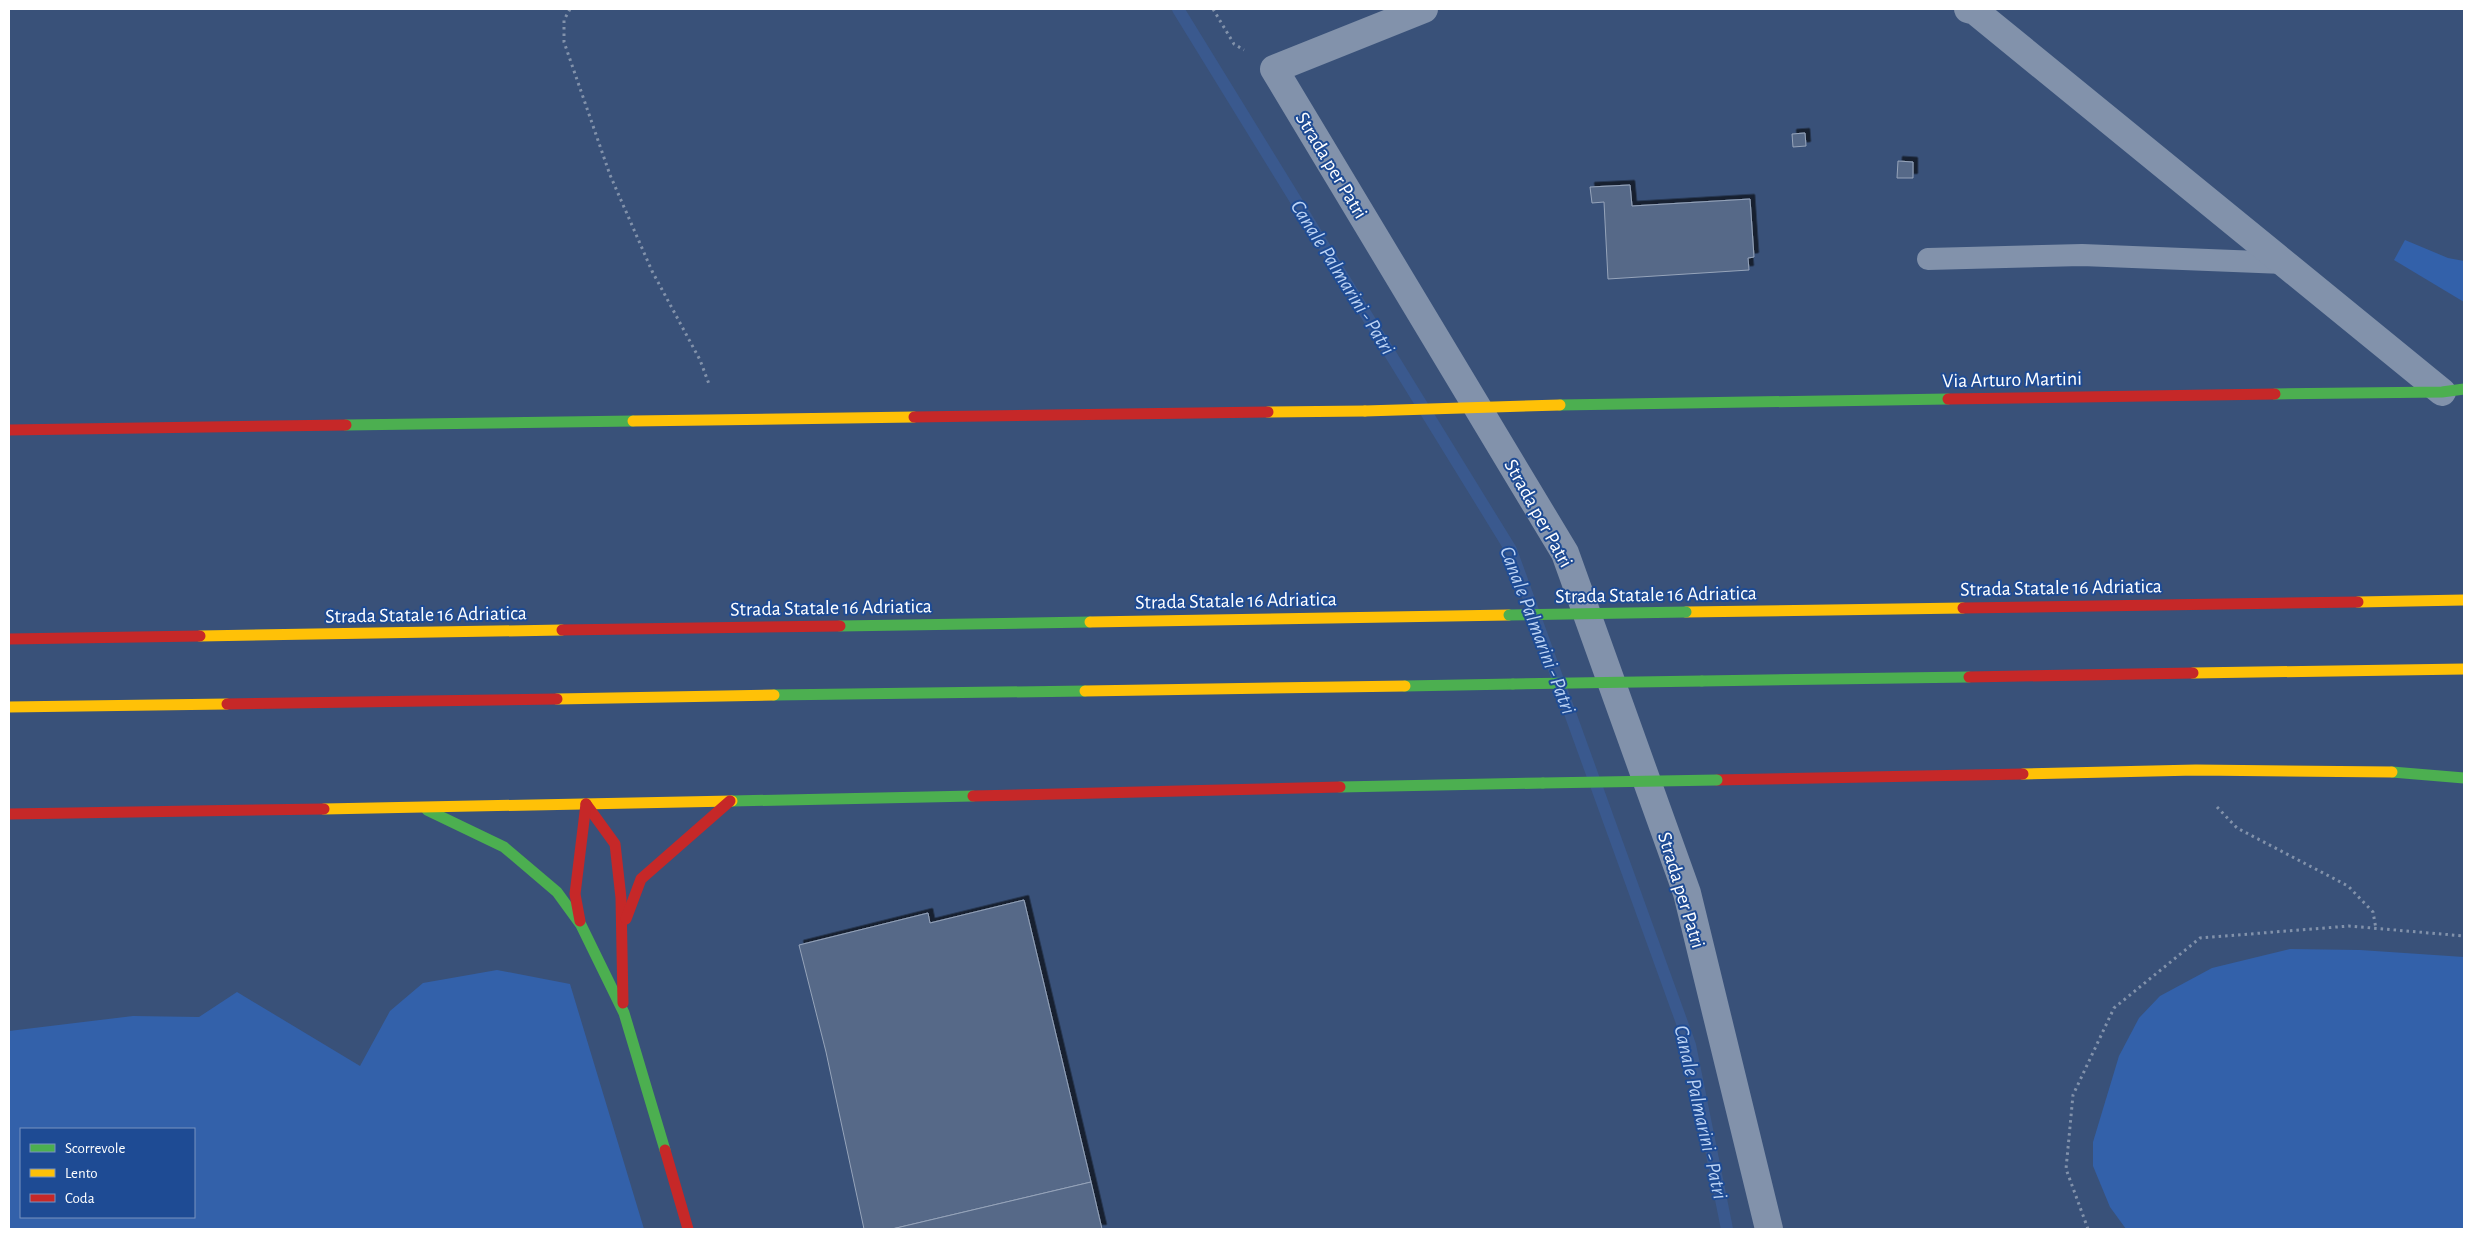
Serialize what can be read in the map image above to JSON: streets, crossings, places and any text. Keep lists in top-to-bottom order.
{
  "streets": {
    "main road": ["Via Arturo Martini", "Strada Statale 16 Adriatica"],
    "street": ["Strada per Patri"]
  },
  "water": ["Canale Palmarini - Patri"],
  "legend": ["Scorrevole", "Lento", "Coda"]
}
